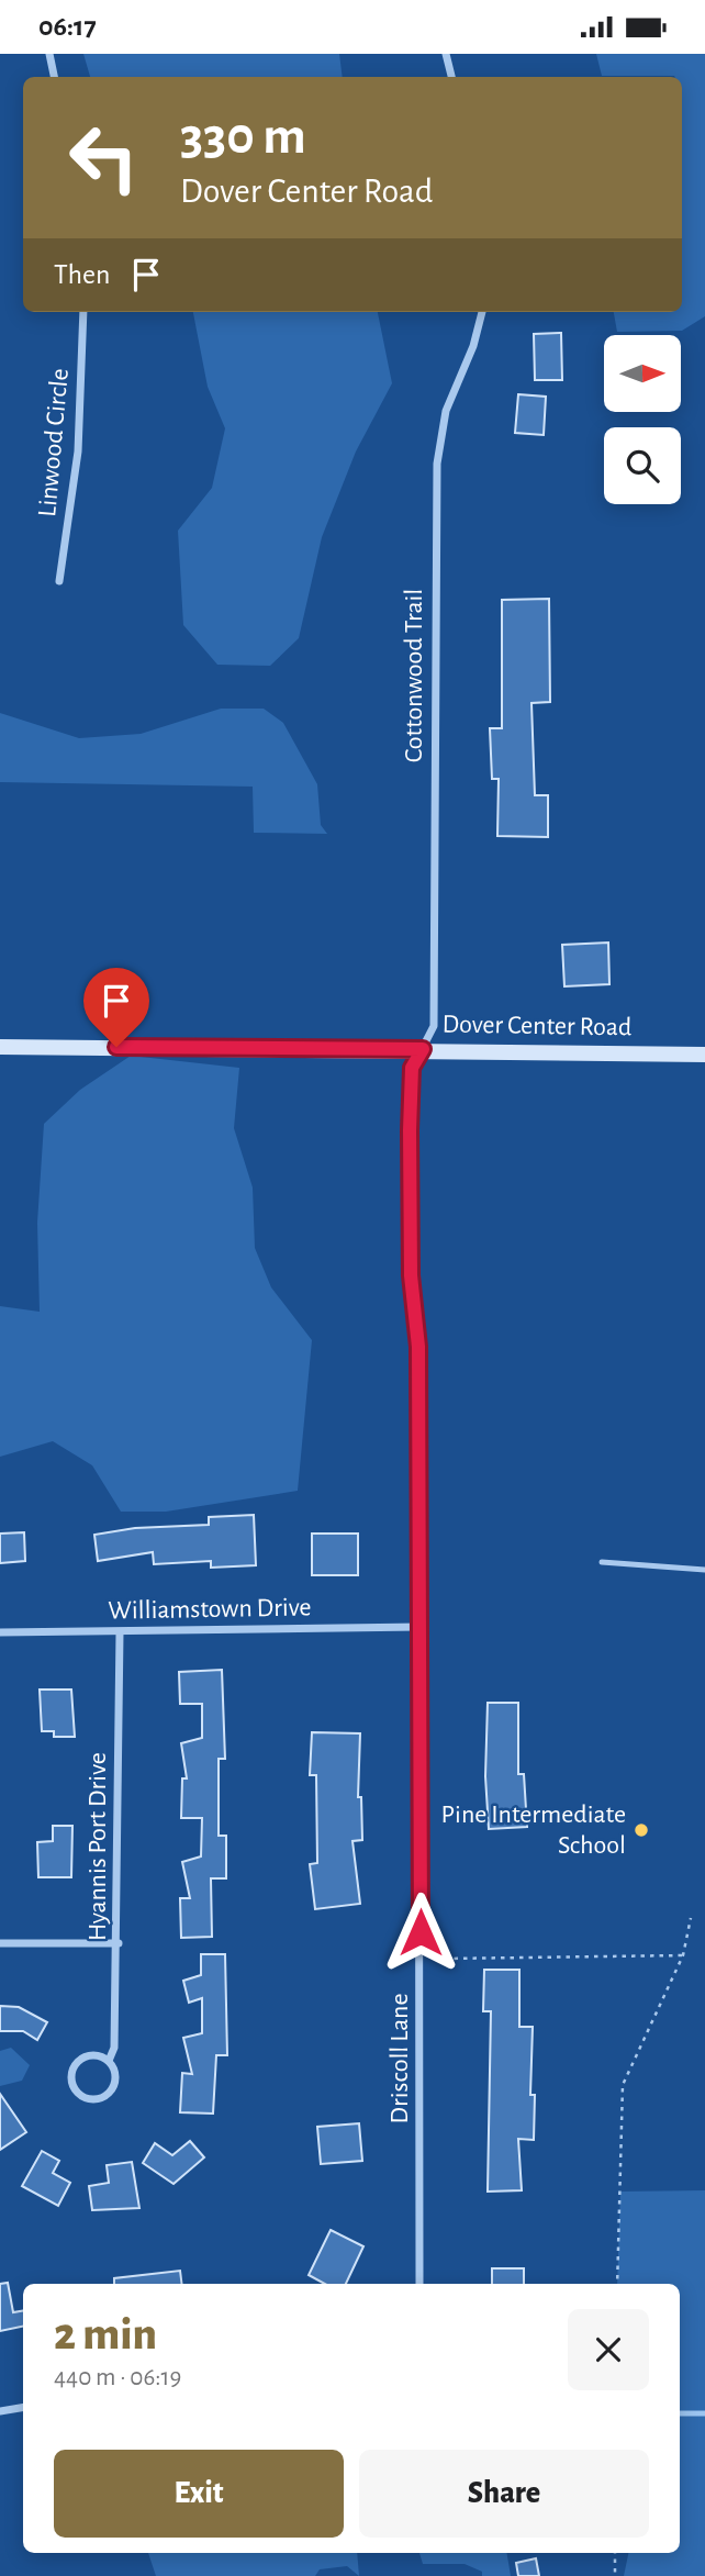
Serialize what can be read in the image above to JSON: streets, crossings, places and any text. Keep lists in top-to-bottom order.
{
  "streets": {
    "street": [
      "Linwood Circle",
      "Cottonwood Trail",
      "Dover Center Road",
      "Williamstown Drive",
      "Hyannis Port Drive",
      "Driscoll Lane"
    ]
  },
  "crossings": [
    ["Cottonwood Trail", "Dover Center Road"],
    ["Cottonwood Trail", "Driscoll Lane"],
    ["Dover Center Road", "Driscoll Lane"],
    ["Williamstown Drive", "Hyannis Port Drive"],
    ["Williamstown Drive", "Driscoll Lane"]
  ],
  "places": ["Pine Intermediate School"],
  "north": "right",
  "page": {
    "status": "06:17",
    "turn": ["330 m", "Dover Center Road"],
    "then": "Then",
    "heading": ["2 min", "440 m · 06:19"],
    "buttons": ["Exit", "Share"]
  }
}
